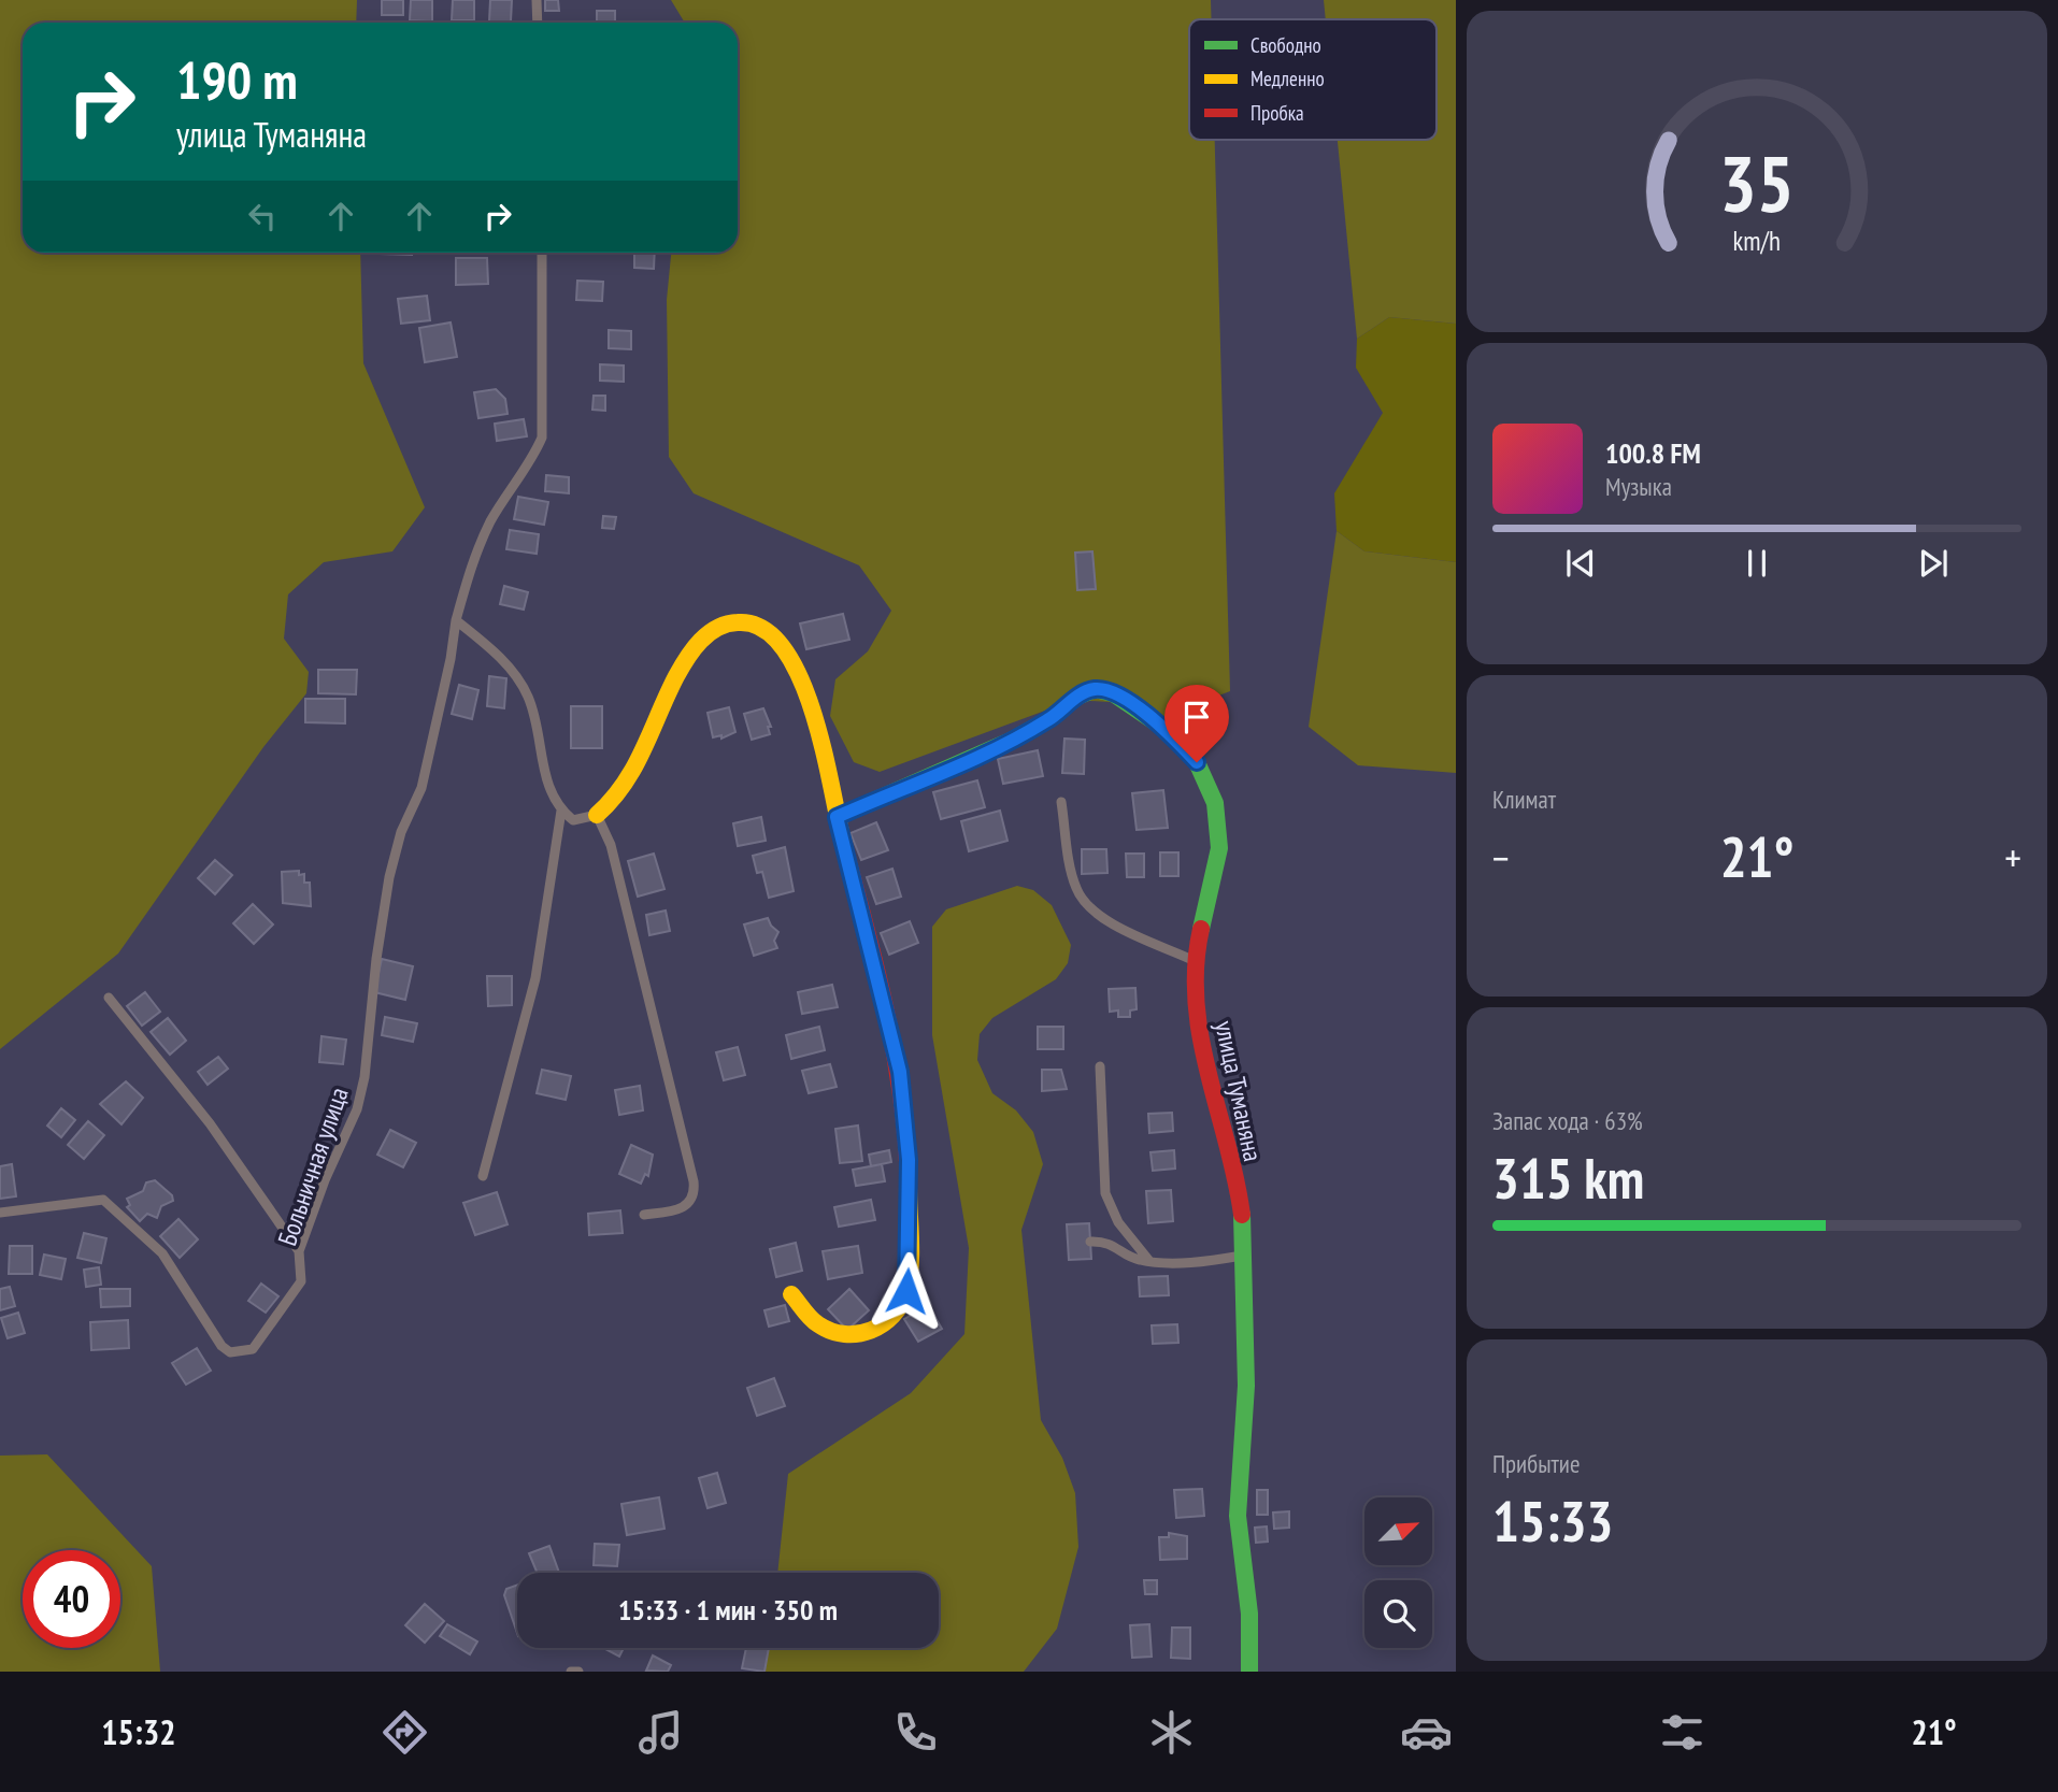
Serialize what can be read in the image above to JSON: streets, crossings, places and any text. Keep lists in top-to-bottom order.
{
  "streets": {
    "street": ["улица Туманяна"],
    "lane": ["Больничная улица"]
  },
  "legend": ["Свободно", "Медленно", "Пробка"],
  "north": "top right",
  "page": {
    "turn": ["190 m", "улица Туманяна"],
    "song": ["100.8 FM", "Музыка"],
    "tile": [
      "Климат",
      ["Запас хода · 63%", "315 km"],
      ["Прибытие", "15:33"]
    ],
    "heat": ["−", "21°", "+"],
    "limit": "40",
    "trip": "15:33 · 1 мин · 350 m",
    "tabs": ["15:32", "21°"],
    "gauge": ["35", "km/h"]
  }
}
